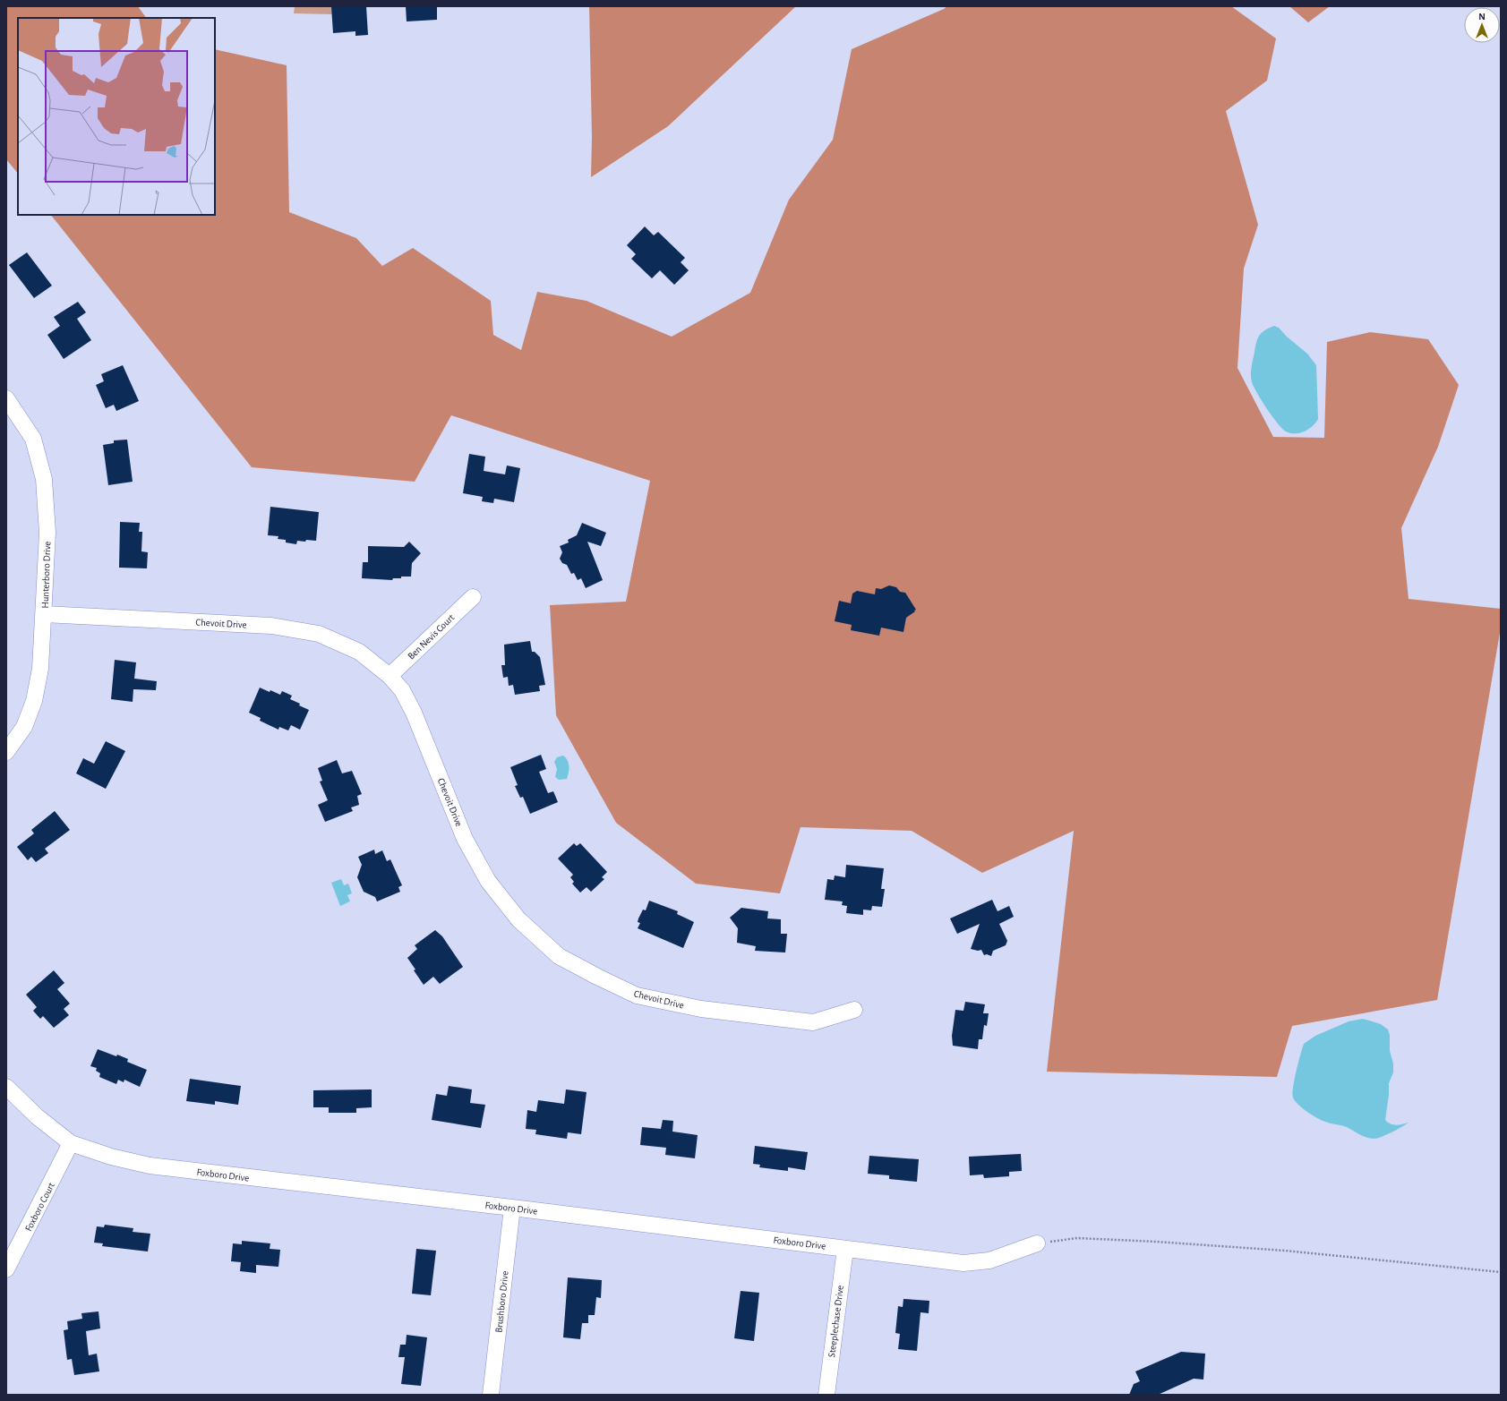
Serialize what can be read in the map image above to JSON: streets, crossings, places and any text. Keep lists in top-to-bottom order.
{
  "streets": {
    "street": [
      "Hunterboro Drive",
      "Chevoit Drive",
      "Ben Nevis Court",
      "Foxboro Drive",
      "Foxboro Court",
      "Brushboro Drive",
      "Steeplechase Drive"
    ]
  },
  "crossings": [
    ["Hunterboro Drive", "Chevoit Drive"],
    ["Chevoit Drive", "Ben Nevis Court"],
    ["Foxboro Drive", "Foxboro Court"],
    ["Foxboro Drive", "Brushboro Drive"],
    ["Foxboro Drive", "Steeplechase Drive"]
  ],
  "north": "top"
}
